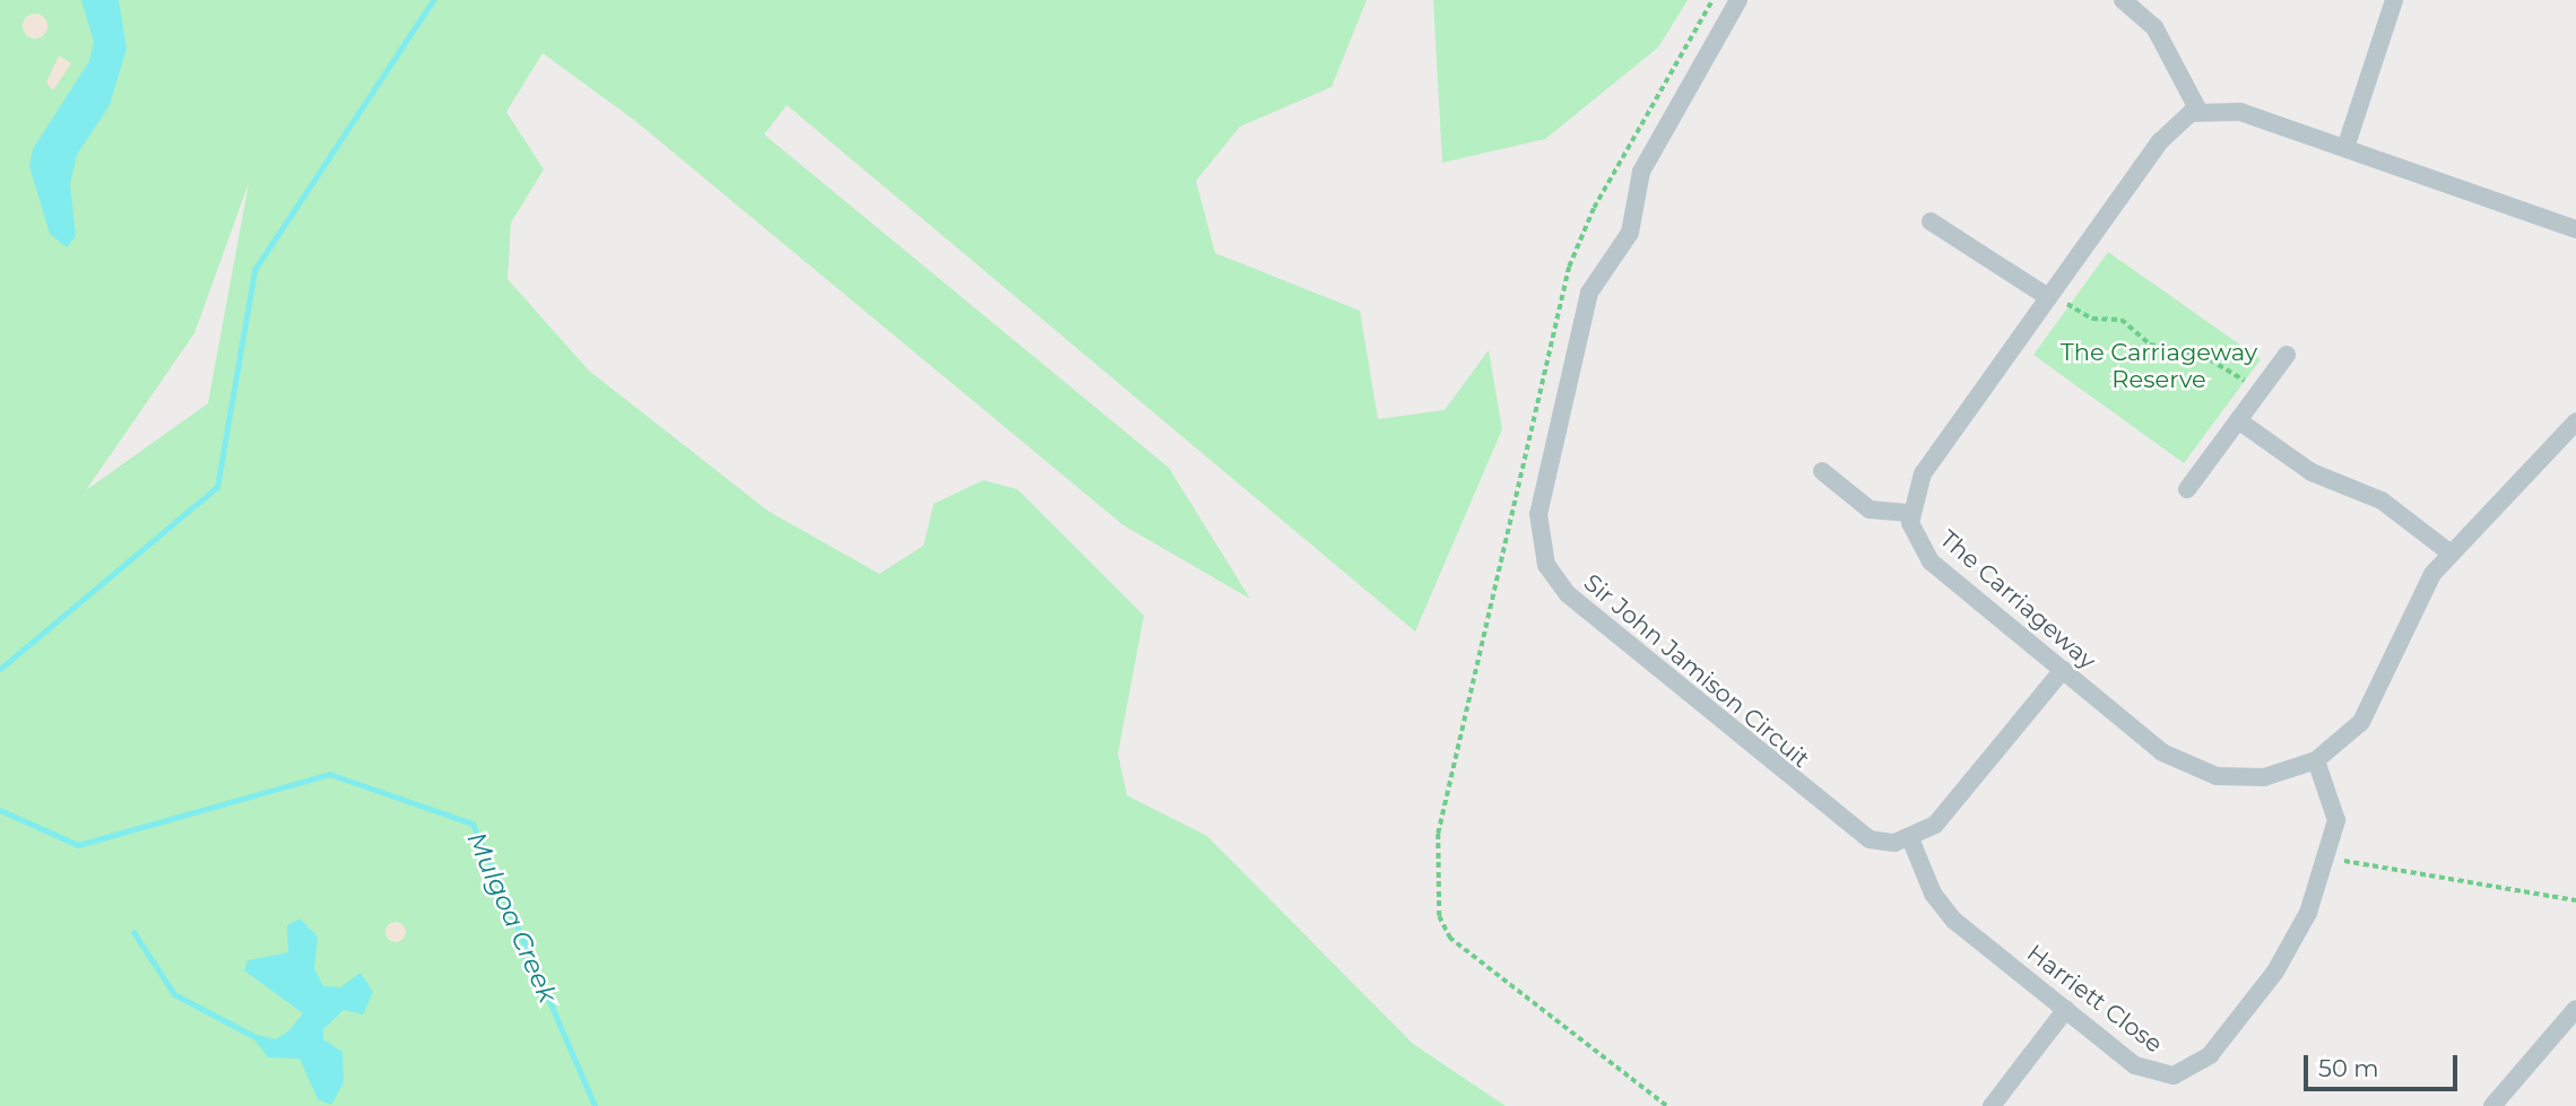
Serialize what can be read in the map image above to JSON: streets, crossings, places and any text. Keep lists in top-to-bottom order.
{
  "streets": {
    "street": ["The Carriageway", "Sir John Jamison Circuit", "Harriett Close"]
  },
  "crossings": [
    ["The Carriageway", "Harriett Close"],
    ["Sir John Jamison Circuit", "Harriett Close"]
  ],
  "water": ["Mulgoa Creek"],
  "parks": ["The Carriageway Reserve"],
  "scale_bar": "50 m"
}
